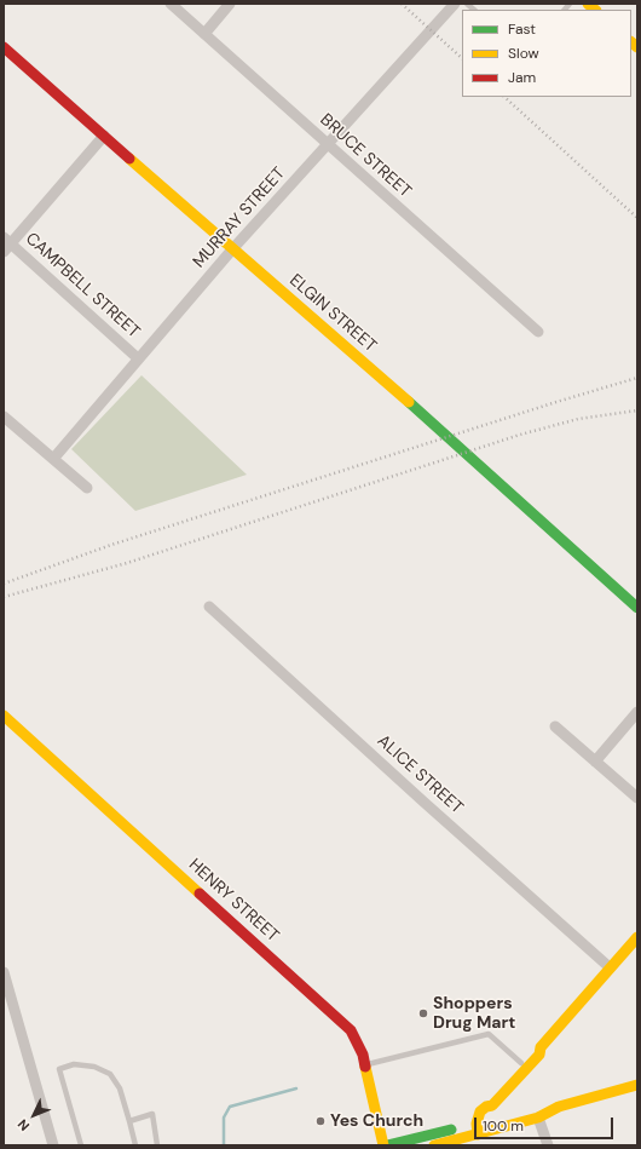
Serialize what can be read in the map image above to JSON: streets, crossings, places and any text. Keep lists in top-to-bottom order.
{
  "streets": {
    "main road": ["ELGIN STREET", "HENRY STREET"],
    "street": [
      "BRUCE STREET",
      "MURRAY STREET",
      "CAMPBELL STREET",
      "ALICE STREET"
    ]
  },
  "crossings": [
    ["BRUCE STREET", "MURRAY STREET"],
    ["MURRAY STREET", "CAMPBELL STREET"],
    ["MURRAY STREET", "ELGIN STREET"]
  ],
  "places": ["Shoppers Drug Mart", "Yes Church"],
  "legend": ["Fast", "Slow", "Jam"],
  "scale_bar": "100 m",
  "north": "bottom left"
}
